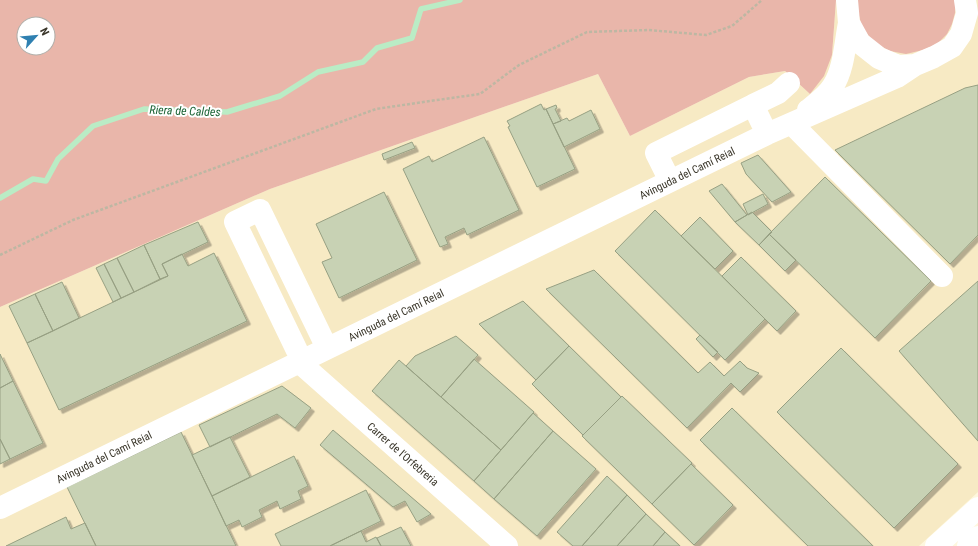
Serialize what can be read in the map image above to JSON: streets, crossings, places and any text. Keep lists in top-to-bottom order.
{
  "streets": {
    "street": ["Avinguda del Camí Reial", "Carrer de l'Orfebreria"]
  },
  "crossings": [
    ["Avinguda del Camí Reial", "Carrer de l'Orfebreria"]
  ],
  "water": ["Riera de Caldes"],
  "north": "top right"
}
